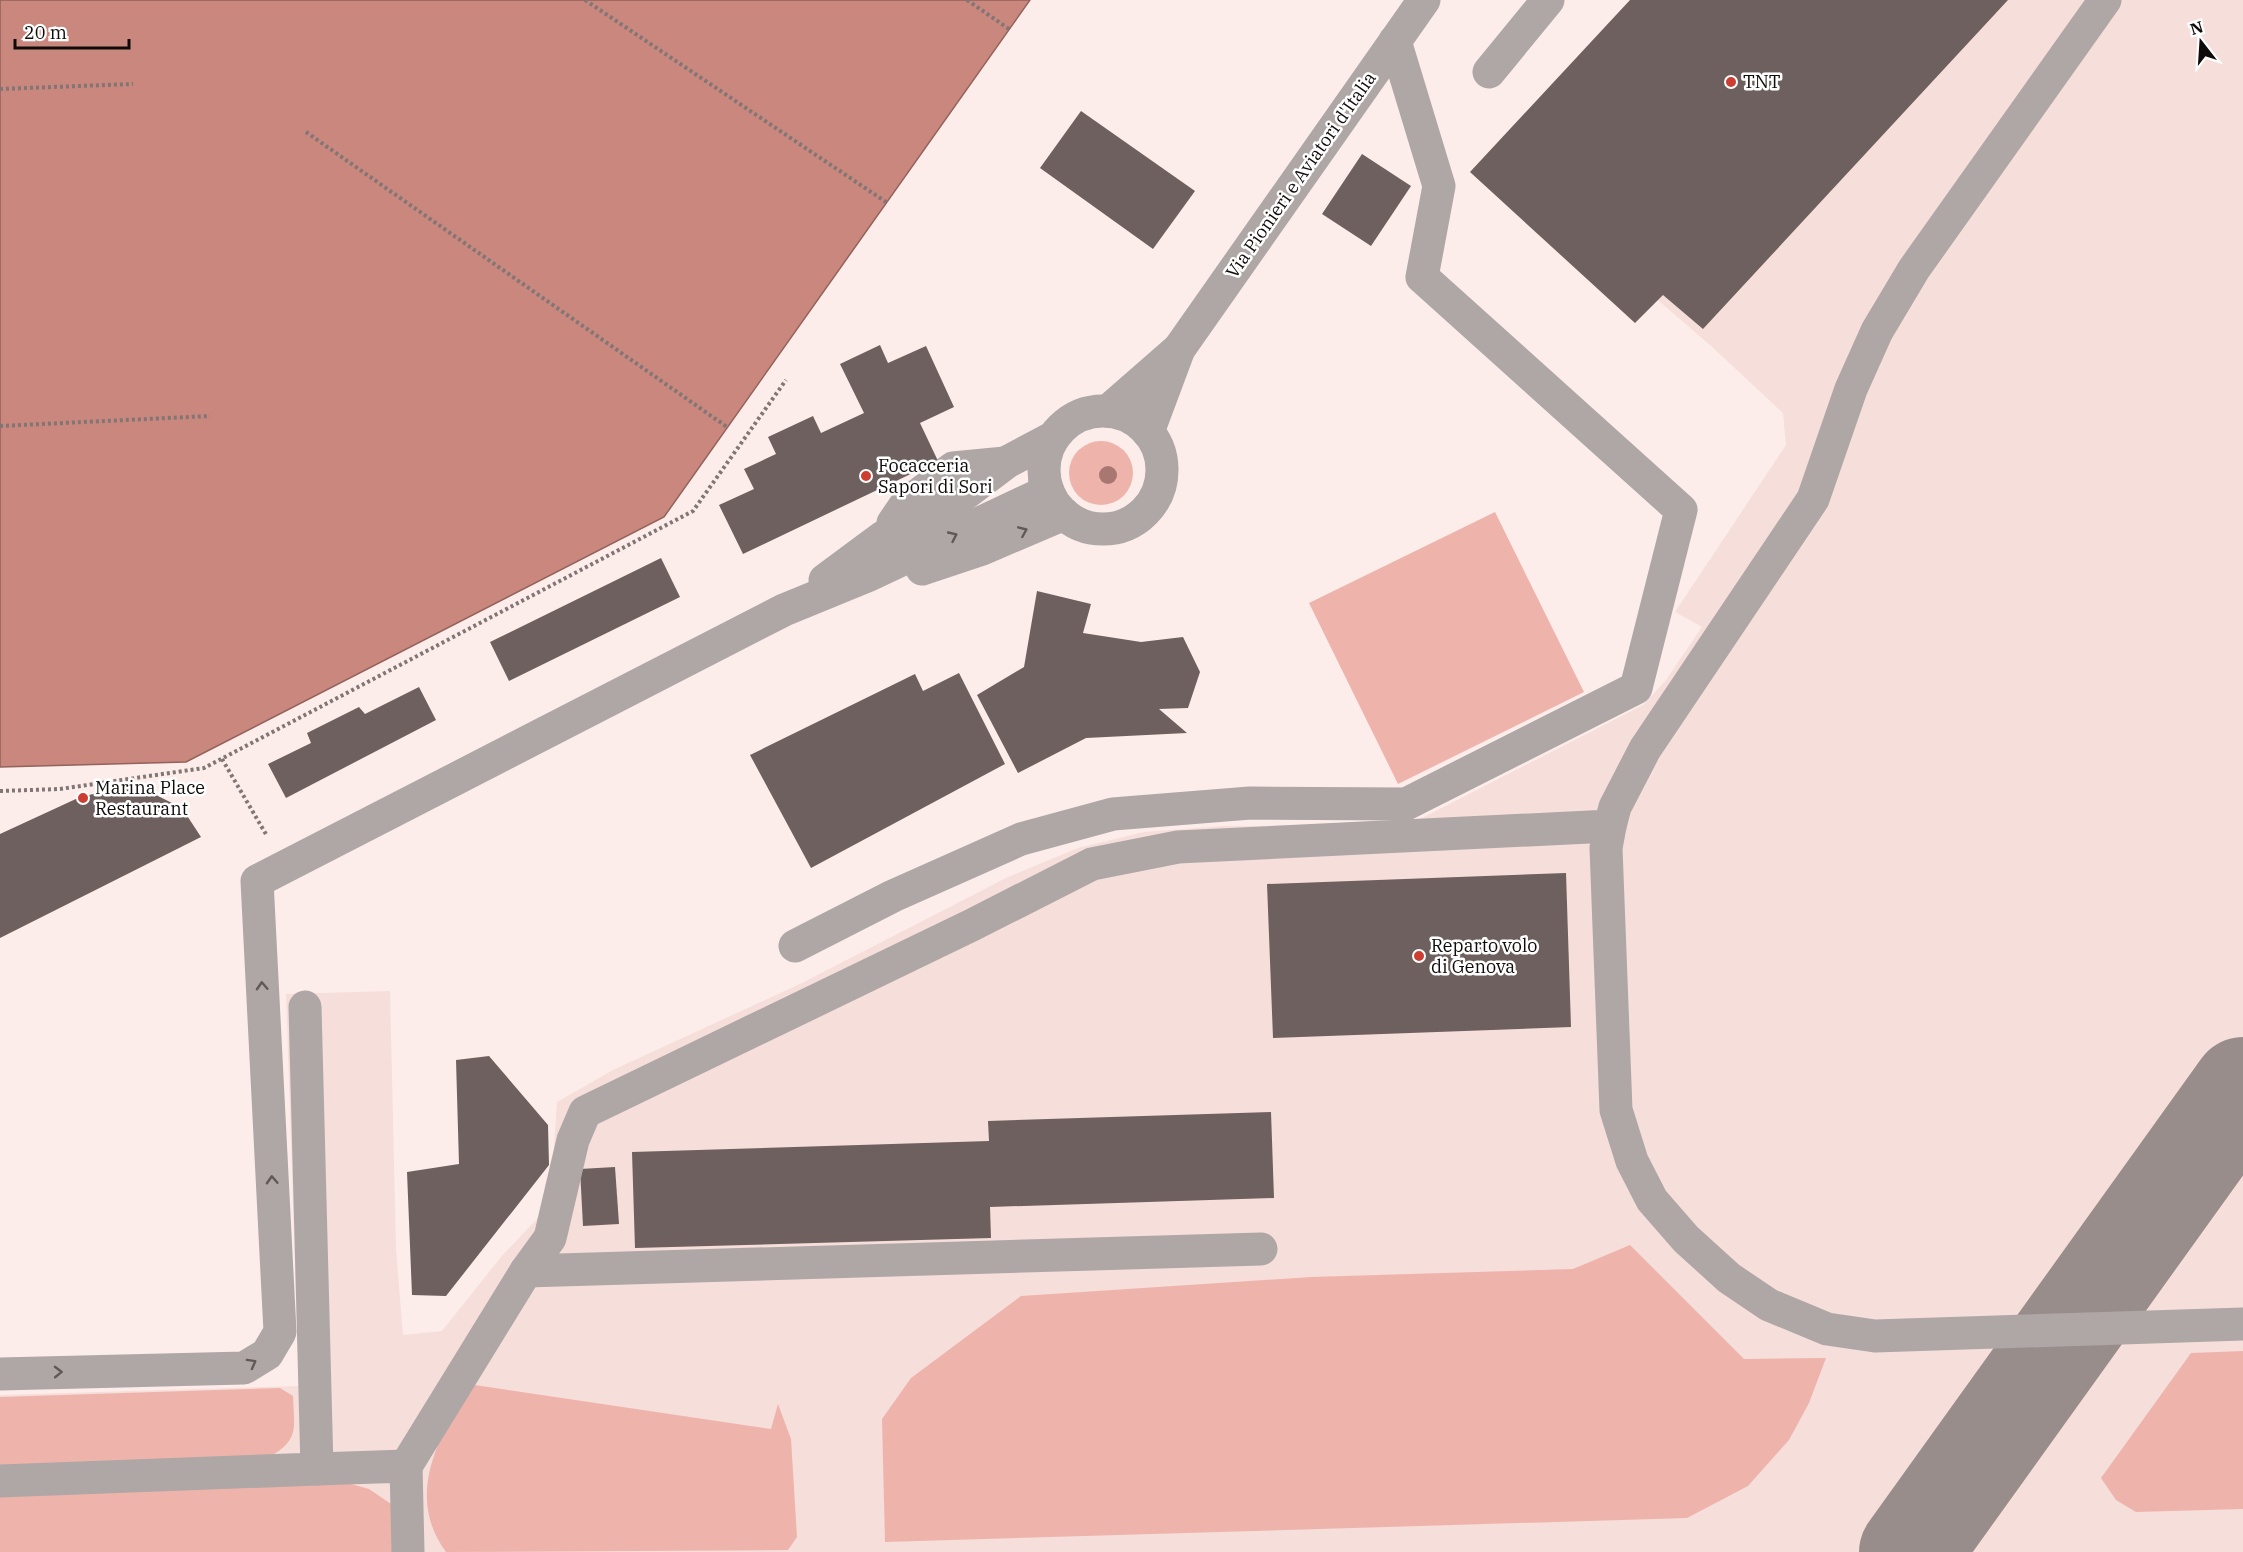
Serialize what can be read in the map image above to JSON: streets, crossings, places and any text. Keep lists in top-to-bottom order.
{
  "streets": {
    "street": ["Via Pionieri e Aviatori d'Italia"]
  },
  "places": [
    "TNT",
    "Focacceria Sapori di Sori",
    "Marina Place Restaurant",
    "Reparto volo di Genova"
  ],
  "scale_bar": "20 m",
  "north": "top"
}
